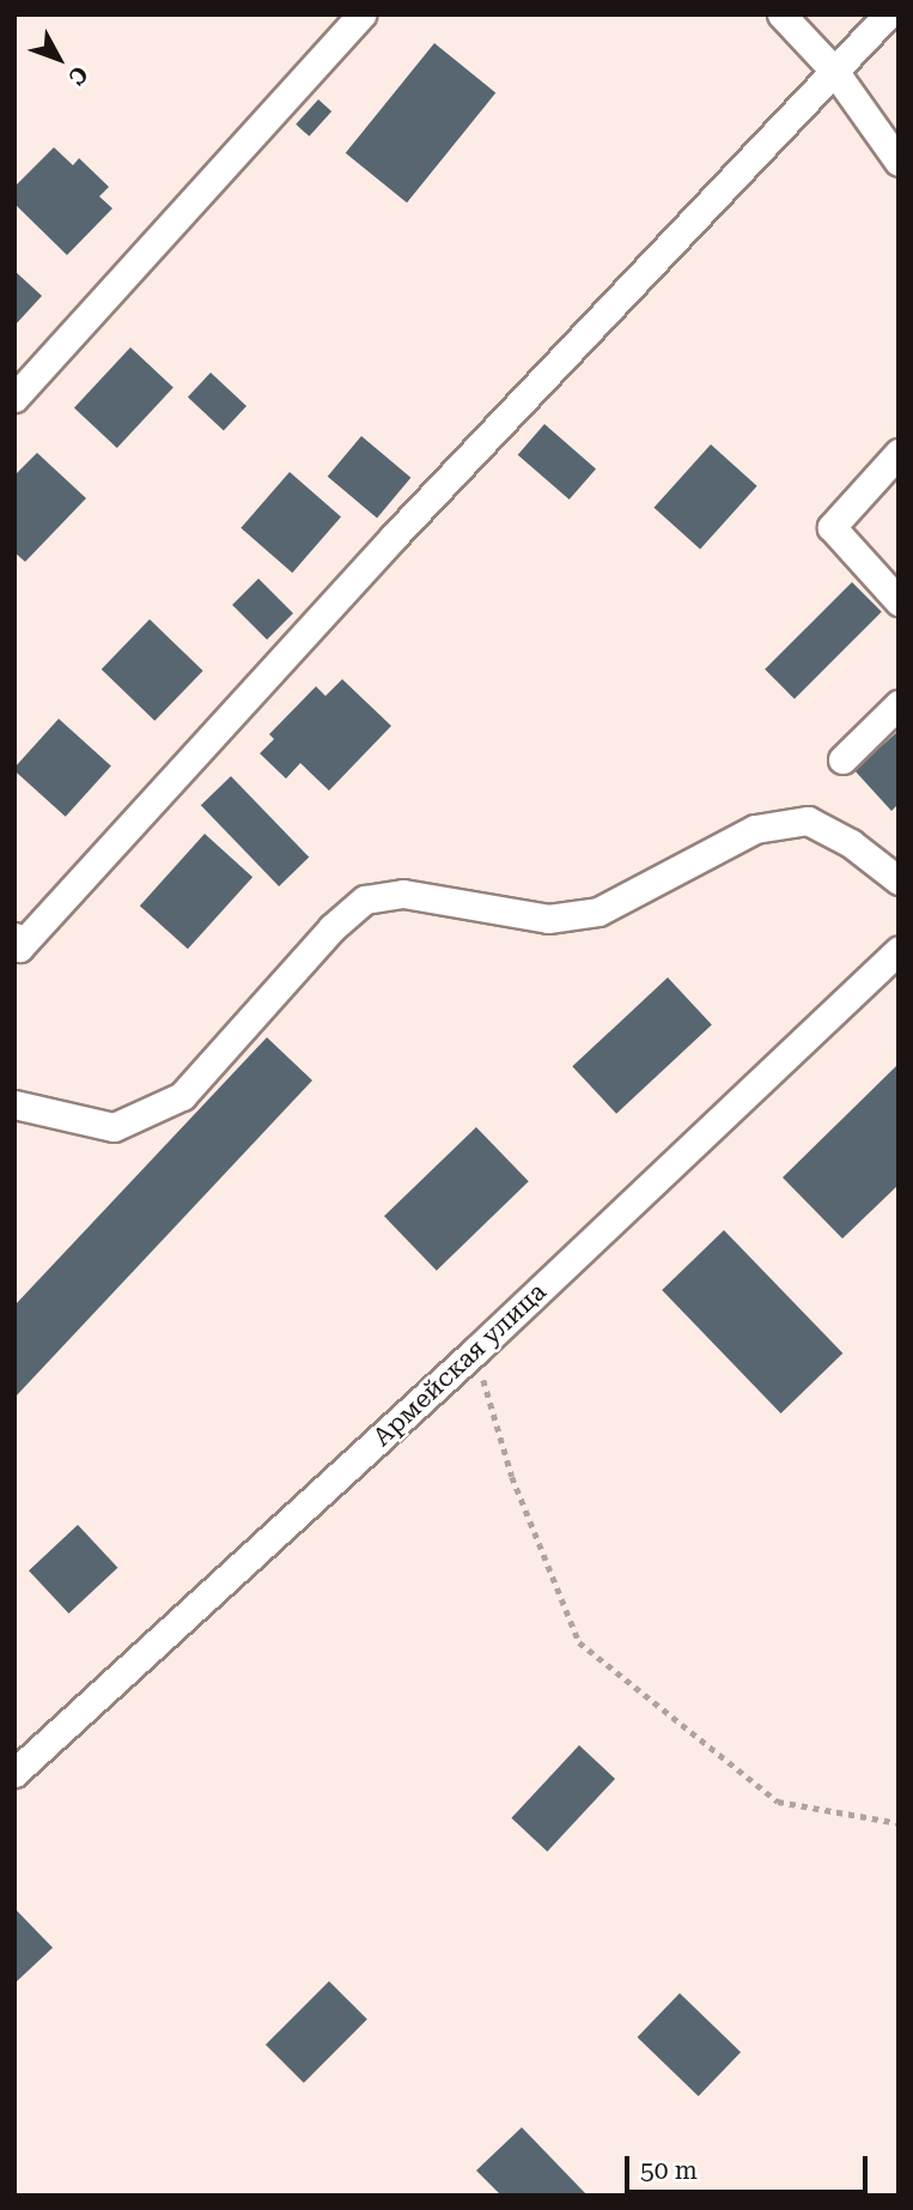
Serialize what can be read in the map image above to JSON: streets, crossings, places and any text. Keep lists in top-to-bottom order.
{
  "streets": {
    "street": ["Армейская улица"]
  },
  "scale_bar": "50 m",
  "north": "bottom right"
}
